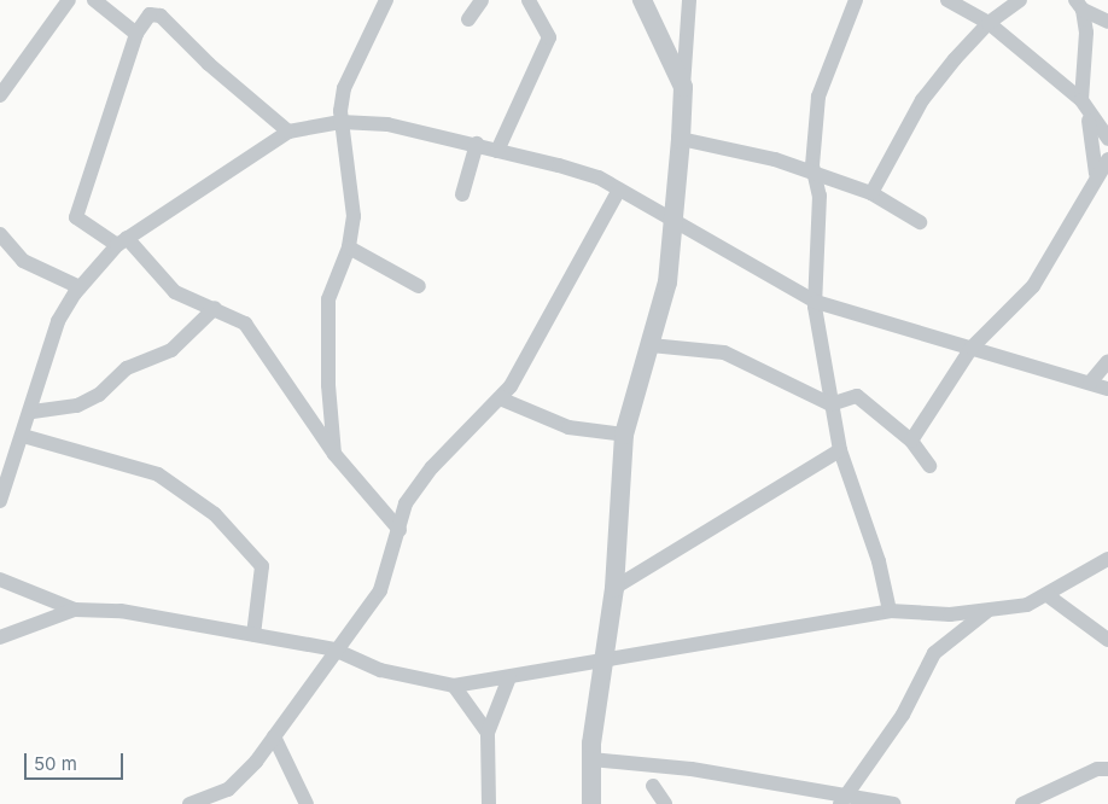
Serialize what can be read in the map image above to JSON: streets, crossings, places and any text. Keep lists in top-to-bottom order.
{
  "scale_bar": "50 m"
}
